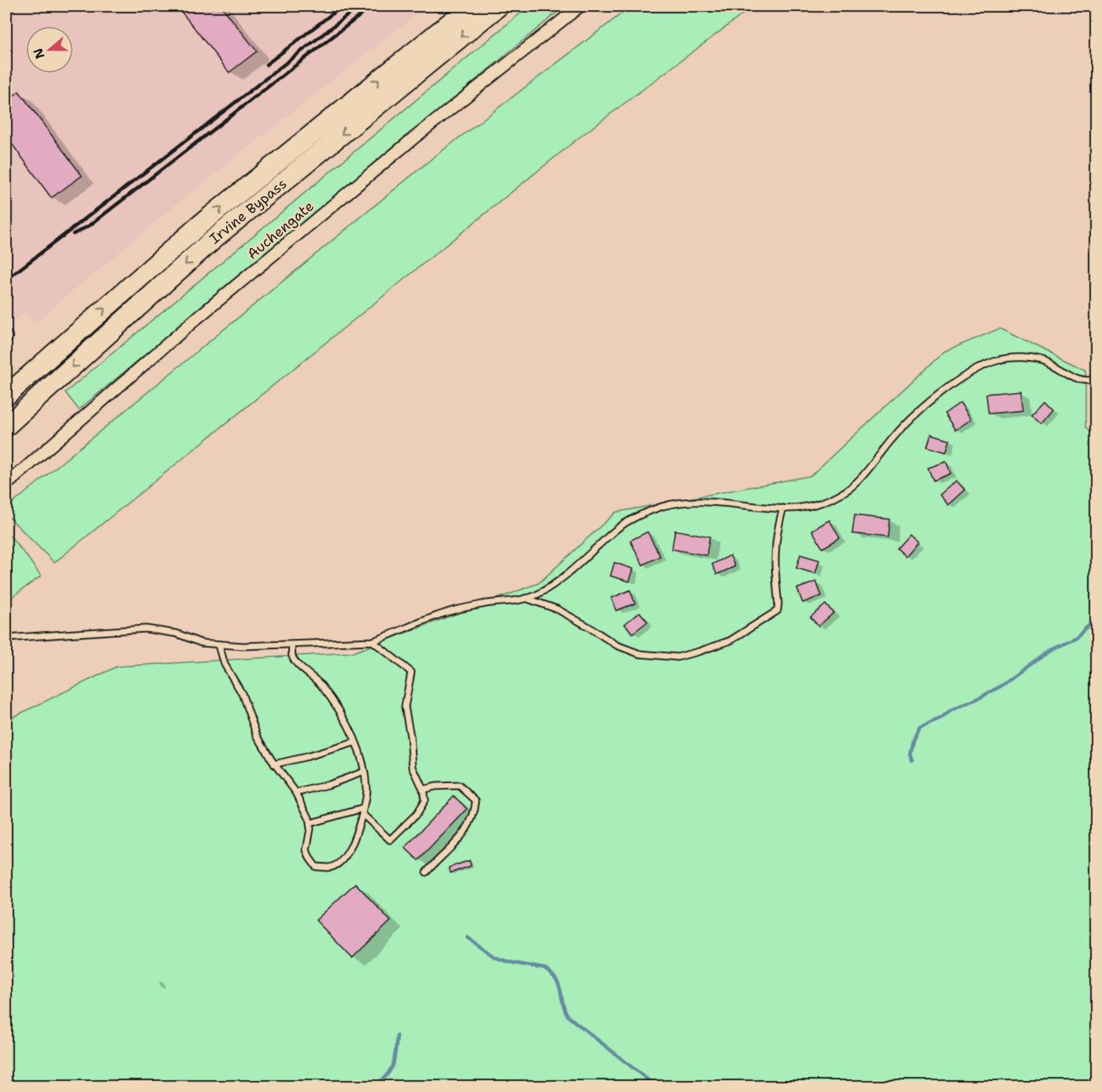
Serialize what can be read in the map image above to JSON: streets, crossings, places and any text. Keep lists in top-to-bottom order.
{
  "streets": {
    "highway": ["Irvine Bypass"],
    "street": ["Auchengate"]
  },
  "north": "left"
}
